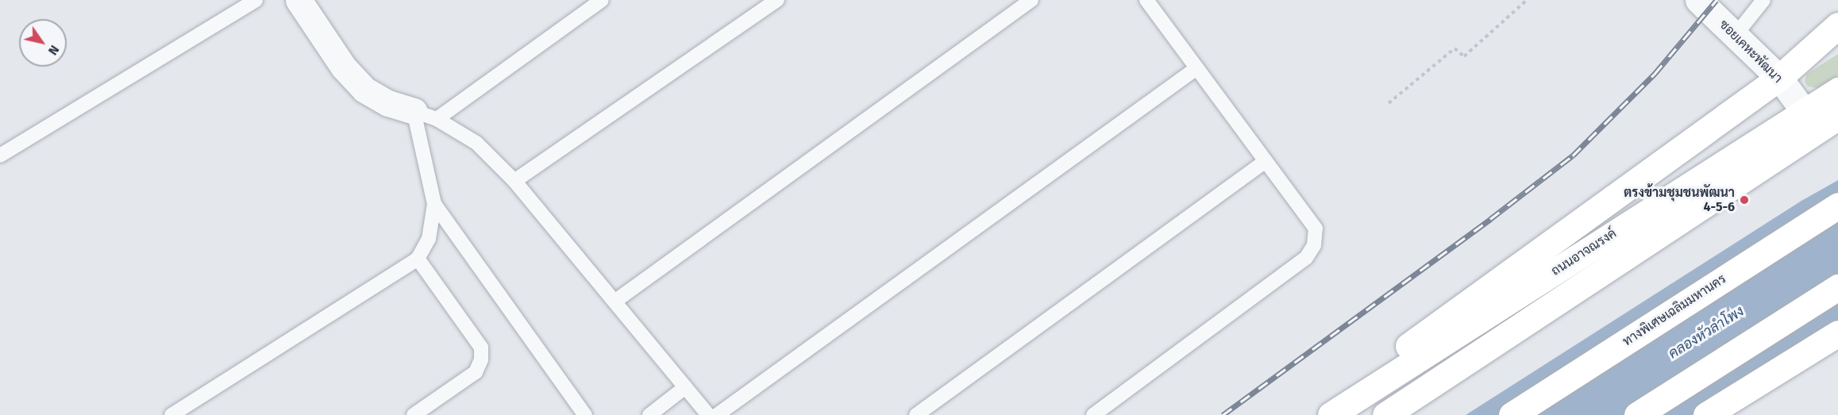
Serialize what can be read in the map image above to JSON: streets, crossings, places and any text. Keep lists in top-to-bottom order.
{
  "streets": {
    "main road": ["ถนนอาจณรงค์", "ทางพิเศษเฉลิมมหานคร"],
    "street": ["ซอยเคหะพัฒนา"]
  },
  "crossings": [
    ["ซอยเคหะพัฒนา", "ถนนอาจณรงค์"]
  ],
  "water": ["คลองหัวลำโพง"],
  "places": ["ตรงข้ามชุมชนพัฒนา 4-5-6"],
  "north": "bottom right"
}
